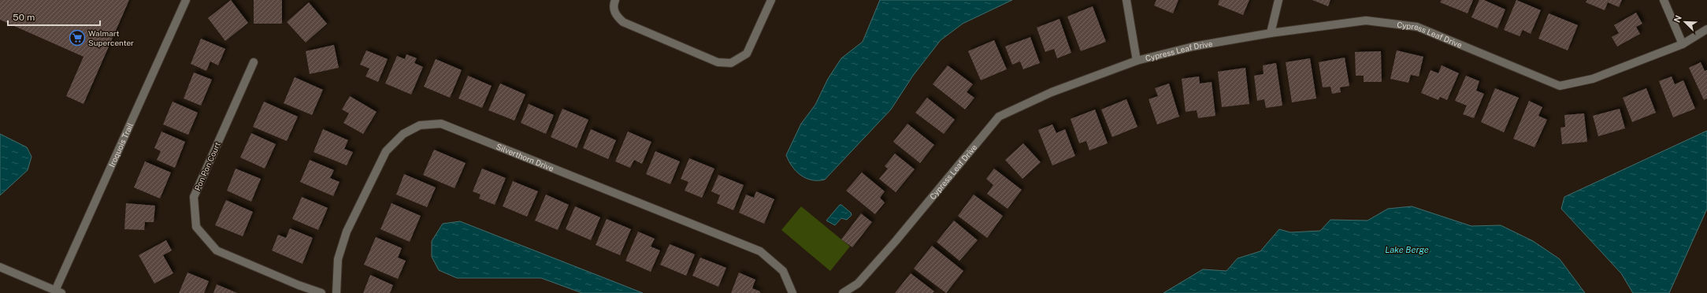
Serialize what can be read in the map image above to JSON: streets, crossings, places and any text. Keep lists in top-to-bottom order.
{
  "streets": {
    "street": [
      "Cypress Leaf Drive",
      "Iroquois Trail",
      "Silverthorn Drive",
      "Pon Pon Court"
    ]
  },
  "water": ["Lake Berge"],
  "places": {
    "supermarket": ["Walmart Supercenter"]
  },
  "scale_bar": "50 m",
  "north": "top left"
}
